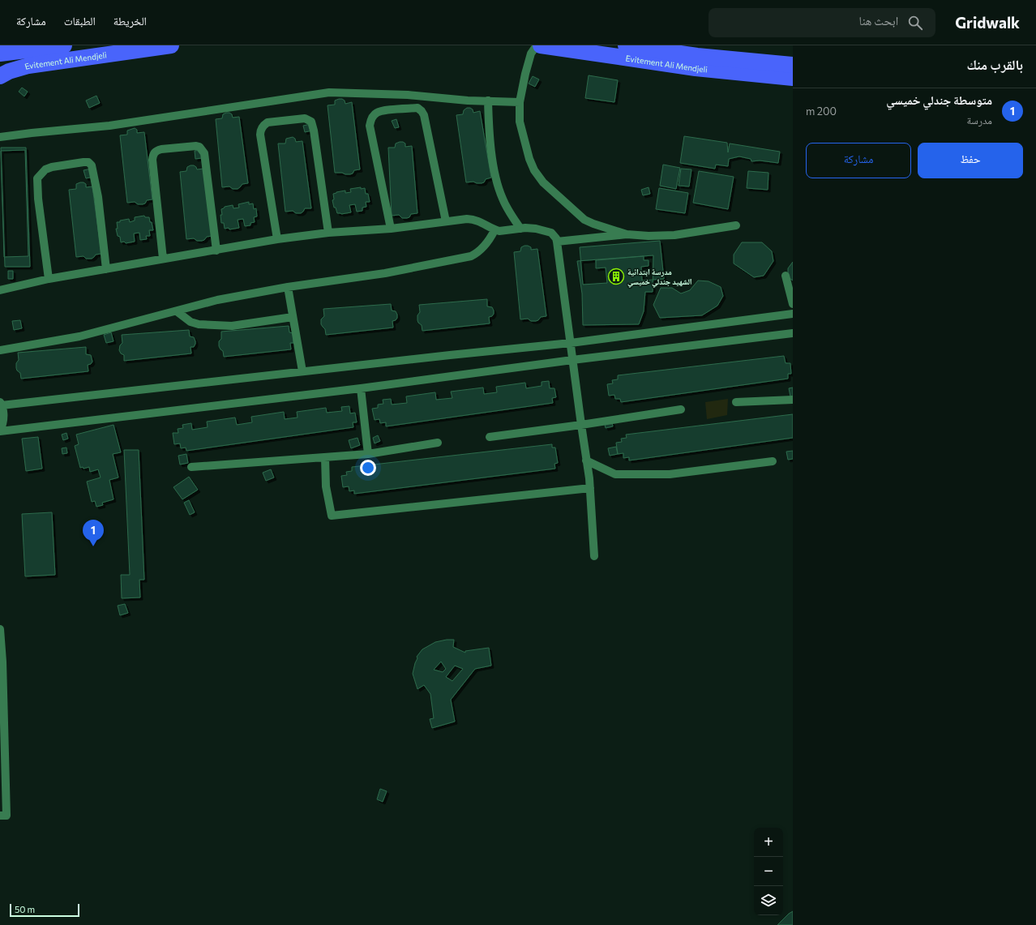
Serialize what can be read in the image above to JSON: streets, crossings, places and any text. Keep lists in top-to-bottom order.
{
  "streets": {
    "highway": ["Evitement Ali Mendjeli"]
  },
  "places": {
    "building": ["مدرسة ابتدائية الشهيد جندلي خميسي"]
  },
  "scale_bar": "50 m",
  "page": {
    "header": "Gridwalk",
    "search": "ابحث هنا",
    "nav": ["الخريطة", "الطبقات", "مشاركة"],
    "heading": "بالقرب منك",
    "list": [
      {
        "mark": "1",
        "name": "متوسطة جندلي خميسي",
        "note": "مدرسة",
        "value": "200 m"
      }
    ],
    "buttons": ["حفظ", "مشاركة"],
    "pins": "1",
    "map_buttons": ["+", "−"],
    "scale": "50 m"
  }
}
